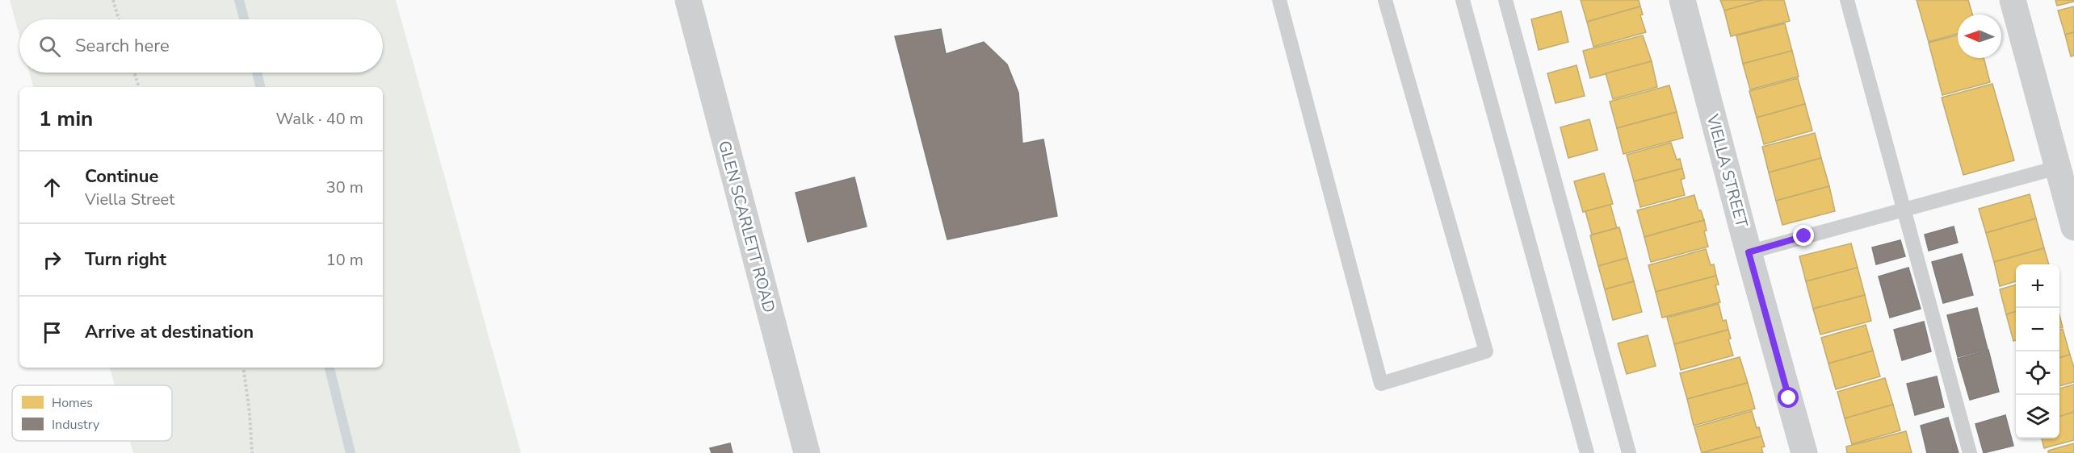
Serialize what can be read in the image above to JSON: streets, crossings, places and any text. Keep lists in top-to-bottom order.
{
  "streets": {
    "street": ["VIELLA STREET", "GLEN SCARLETT ROAD"]
  },
  "legend": ["Homes", "Industry"],
  "north": "left",
  "page": {
    "search": "Search here",
    "heading": ["1 min", "Walk · 40 m"],
    "list": [
      ["Continue", "Viella Street", "30 m"],
      ["Turn right", "10 m"],
      "Arrive at destination"
    ],
    "map_buttons": ["+", "−"]
  }
}
